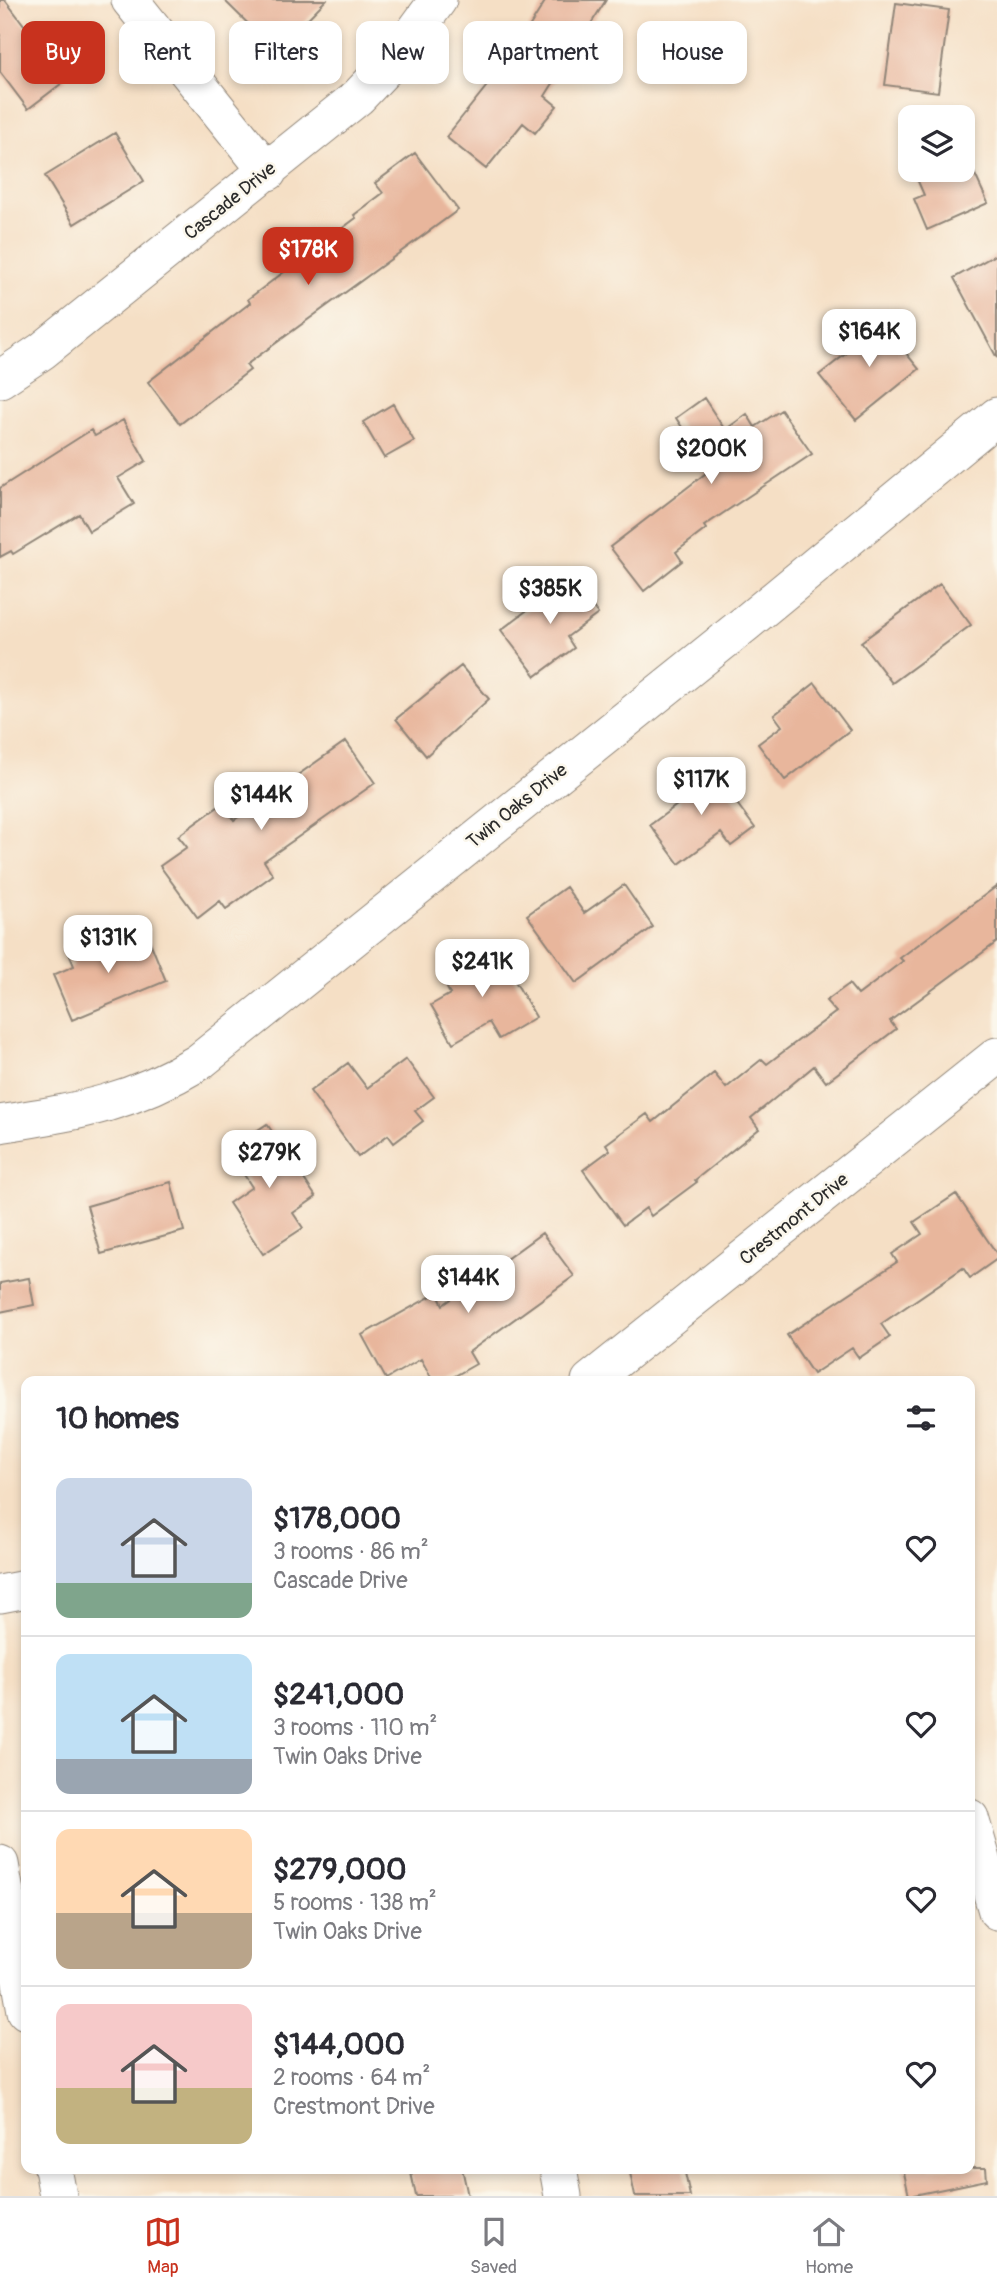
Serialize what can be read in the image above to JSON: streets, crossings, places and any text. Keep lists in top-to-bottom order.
{
  "streets": {
    "street": ["Cascade Drive", "Twin Oaks Drive", "Crestmont Drive"]
  },
  "page": {
    "chip": [
      "Buy",
      "Rent",
      "Filters",
      "New",
      "Apartment",
      "House"
    ],
    "price": [
      "$178K",
      "$164K",
      "$200K",
      "$385K",
      "$117K",
      "$144K",
      "$131K",
      "$241K",
      "$279K",
      "$144K"
    ],
    "heading": "10 homes",
    "list": [
      {
        "name": "$178,000",
        "note": "3 rooms · 86 m² · Cascade Drive"
      },
      {
        "name": "$241,000",
        "note": "3 rooms · 110 m² · Twin Oaks Drive"
      },
      {
        "name": "$279,000",
        "note": "5 rooms · 138 m² · Twin Oaks Drive"
      },
      {
        "name": "$144,000",
        "note": "2 rooms · 64 m² · Crestmont Drive"
      }
    ],
    "tabs": ["Map", "Saved", "Home"]
  }
}
